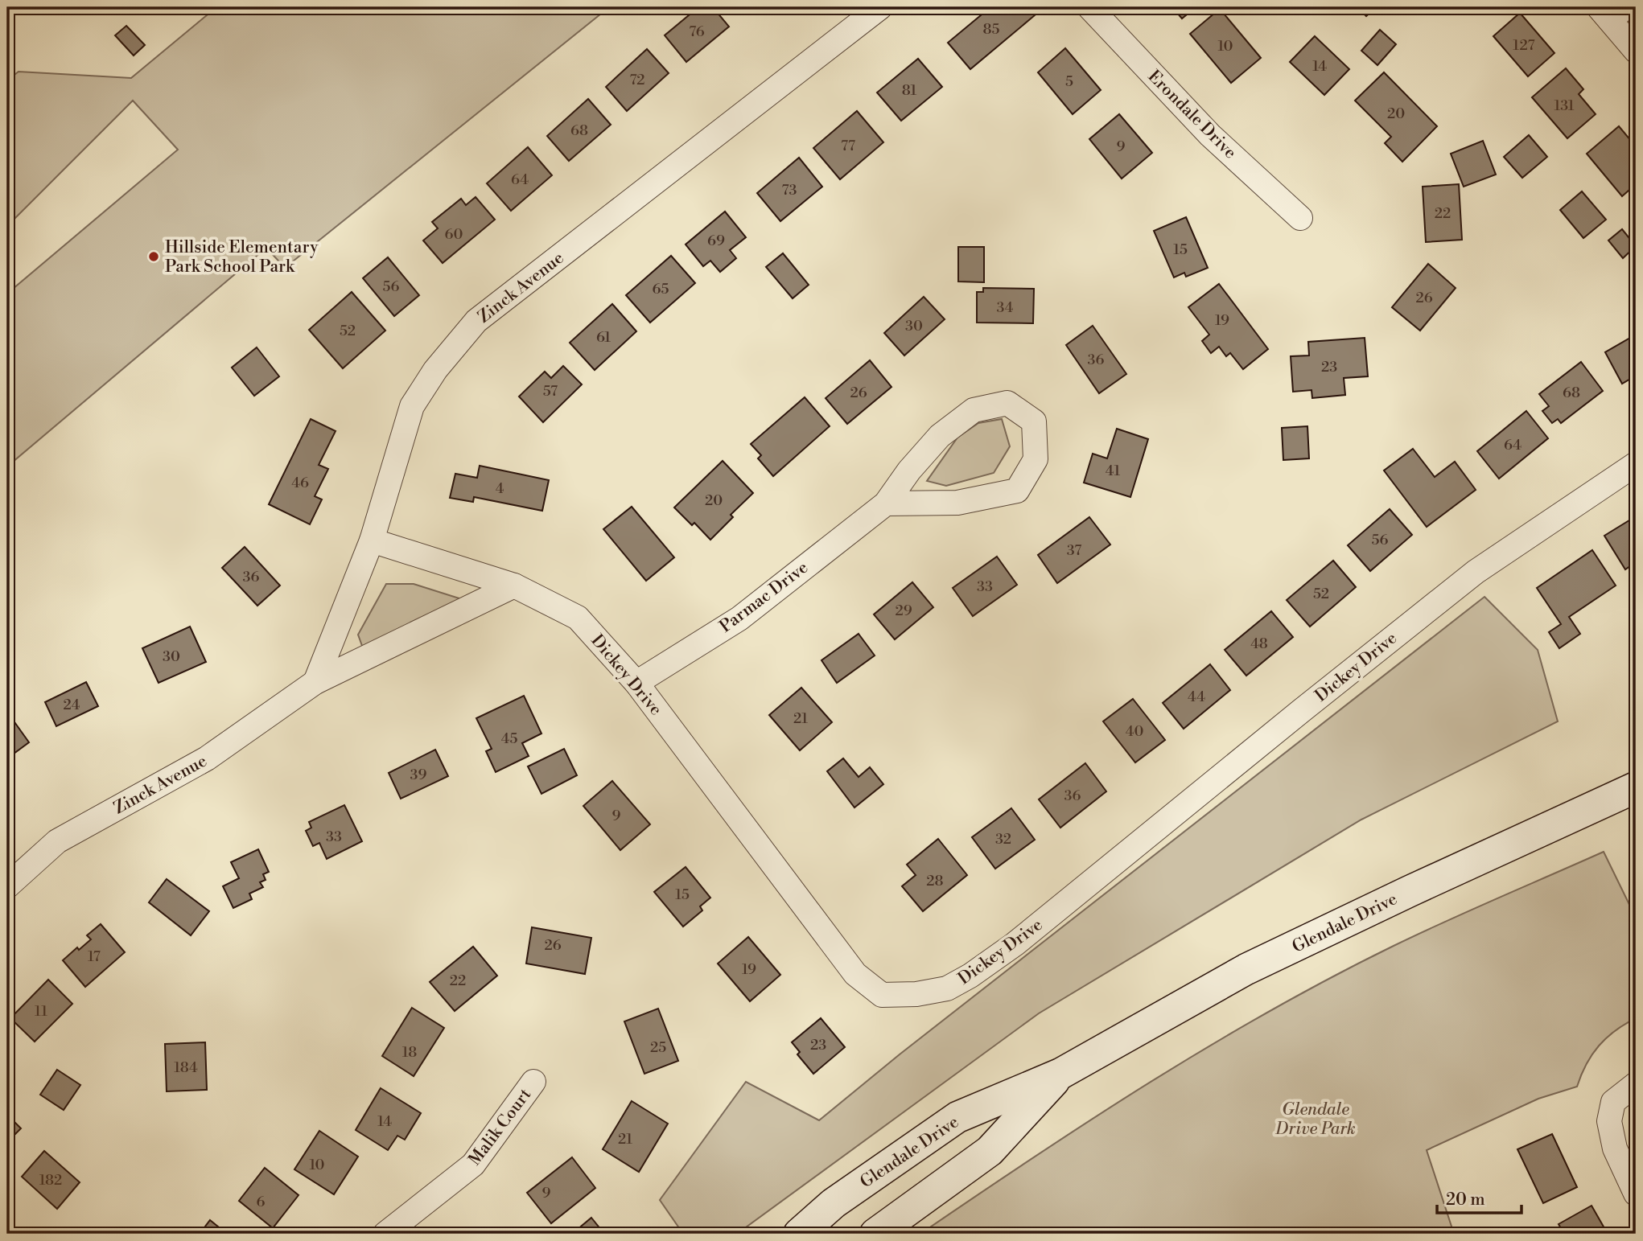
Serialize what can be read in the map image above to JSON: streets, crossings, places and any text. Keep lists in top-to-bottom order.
{
  "streets": {
    "main road": ["Glendale Drive"],
    "street": [
      "Erondale Drive",
      "Zinck Avenue",
      "Parmac Drive",
      "Dickey Drive",
      "Malik Court"
    ]
  },
  "crossings": [
    ["Zinck Avenue", "Dickey Drive"],
    ["Parmac Drive", "Dickey Drive"]
  ],
  "parks": ["Glendale Drive Park"],
  "places": ["Hillside Elementary Park School Park"],
  "house_numbers": [
    "85",
    "76",
    "127",
    "10",
    "14",
    "72",
    "5",
    "81",
    "131",
    "20",
    "68",
    "77",
    "9",
    "64",
    "73",
    "22",
    "60",
    "69",
    "15",
    "56",
    "65",
    "26",
    "34",
    "19",
    "30",
    "52",
    "61",
    "36",
    "23",
    "57",
    "26",
    "68",
    "64",
    "41",
    "46",
    "4",
    "20",
    "56",
    "37",
    "36",
    "33",
    "52",
    "29",
    "48",
    "30",
    "44",
    "24",
    "21",
    "40",
    "45",
    "39",
    "36",
    "9",
    "33",
    "32",
    "28",
    "15",
    "26",
    "17",
    "19",
    "22",
    "11",
    "23",
    "25",
    "18",
    "184",
    "14",
    "21",
    "10",
    "182",
    "9",
    "6"
  ],
  "scale_bar": "20 m"
}
